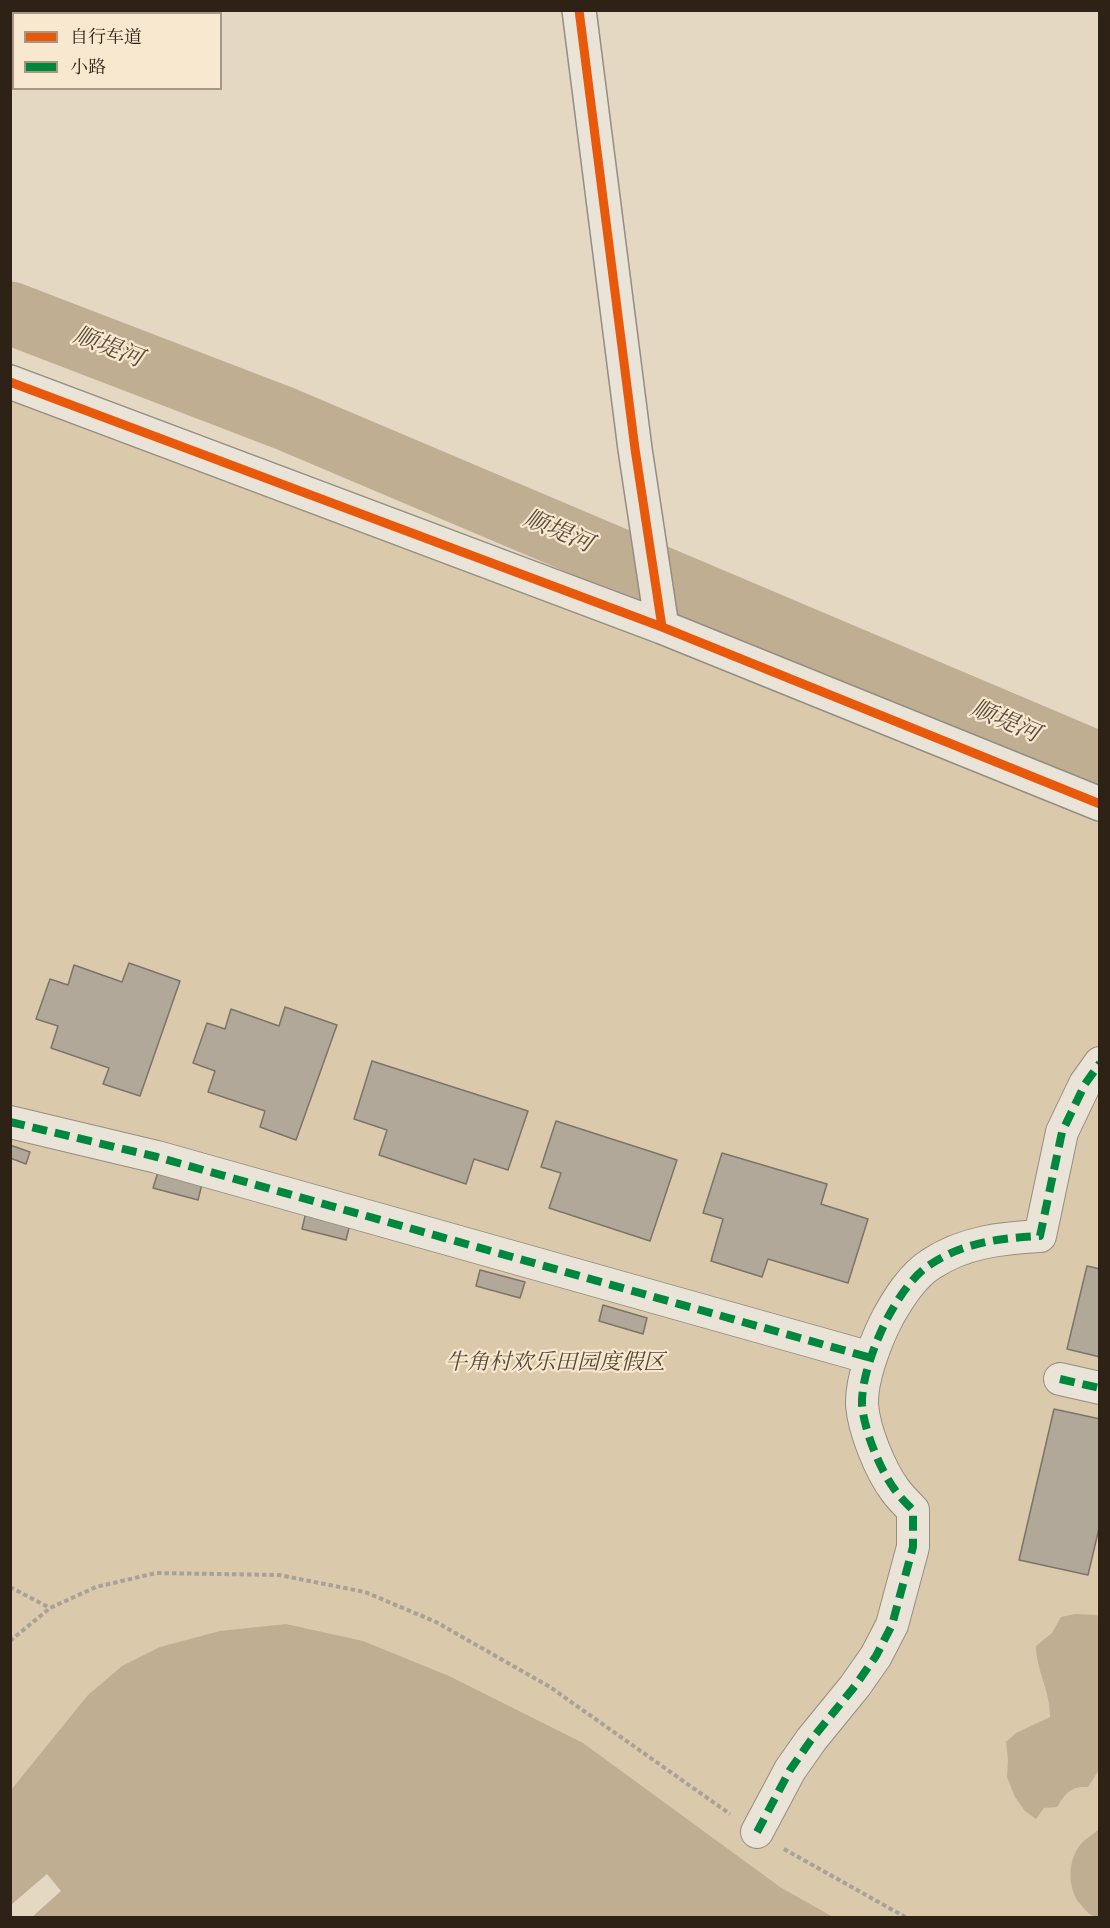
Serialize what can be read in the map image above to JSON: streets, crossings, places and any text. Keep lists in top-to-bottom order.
{
  "water": ["顺堤河"],
  "parks": ["牛角村欢乐田园度假区"],
  "legend": ["自行车道", "小路"]
}
